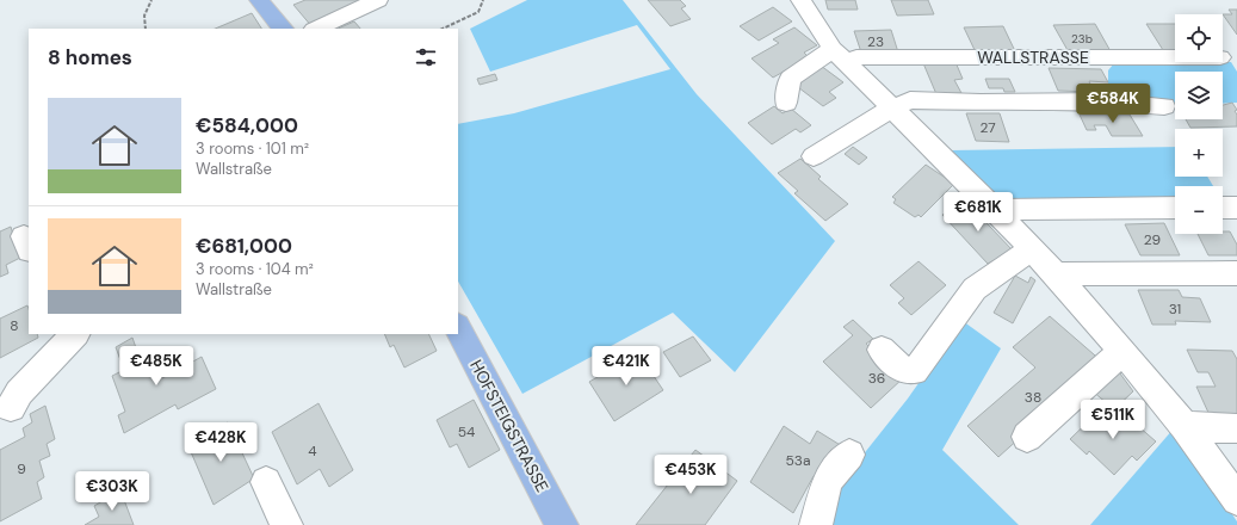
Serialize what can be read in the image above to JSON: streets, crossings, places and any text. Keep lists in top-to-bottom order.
{
  "streets": {
    "main road": ["HOFSTEIGSTRASSE"],
    "street": ["WALLSTRASSE"]
  },
  "house_numbers": [
    "23b",
    "23",
    "27",
    "29",
    "31",
    "8",
    "36",
    "38",
    "54",
    "4",
    "53a",
    "9"
  ],
  "page": {
    "map_buttons": ["+", "−"],
    "heading": "8 homes",
    "price": [
      "€584K",
      "€681K",
      "€485K",
      "€421K",
      "€511K",
      "€428K",
      "€453K",
      "€303K"
    ],
    "list": [
      {
        "name": "€584,000",
        "note": "3 rooms · 101 m² · Wallstraße"
      },
      {
        "name": "€681,000",
        "note": "3 rooms · 104 m² · Wallstraße"
      }
    ]
  }
}
